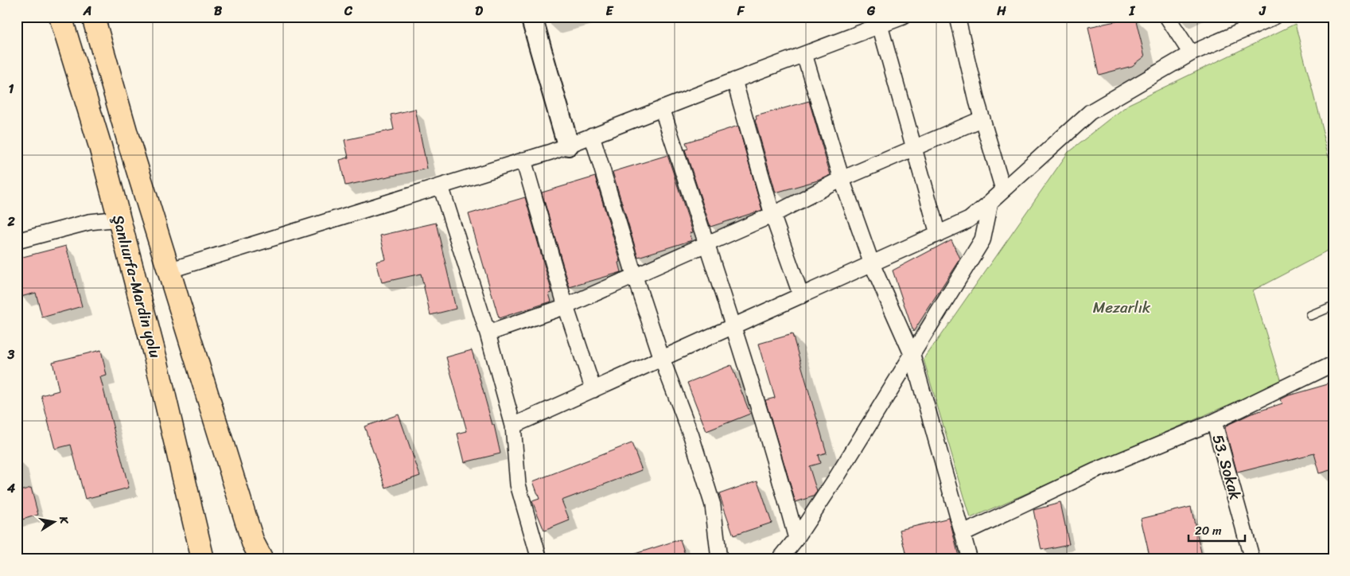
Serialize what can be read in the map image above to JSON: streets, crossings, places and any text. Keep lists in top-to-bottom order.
{
  "streets": {
    "highway": ["Şanlıurfa-Mardin yolu"],
    "street": ["53. Sokak"]
  },
  "parks": ["Mezarlık"],
  "scale_bar": "20 m",
  "north": "right",
  "grid": {
    "columns": [
      "A",
      "B",
      "C",
      "D",
      "E",
      "F",
      "G",
      "H",
      "I",
      "J"
    ],
    "rows": [
      "1",
      "2",
      "3",
      "4"
    ]
  }
}
